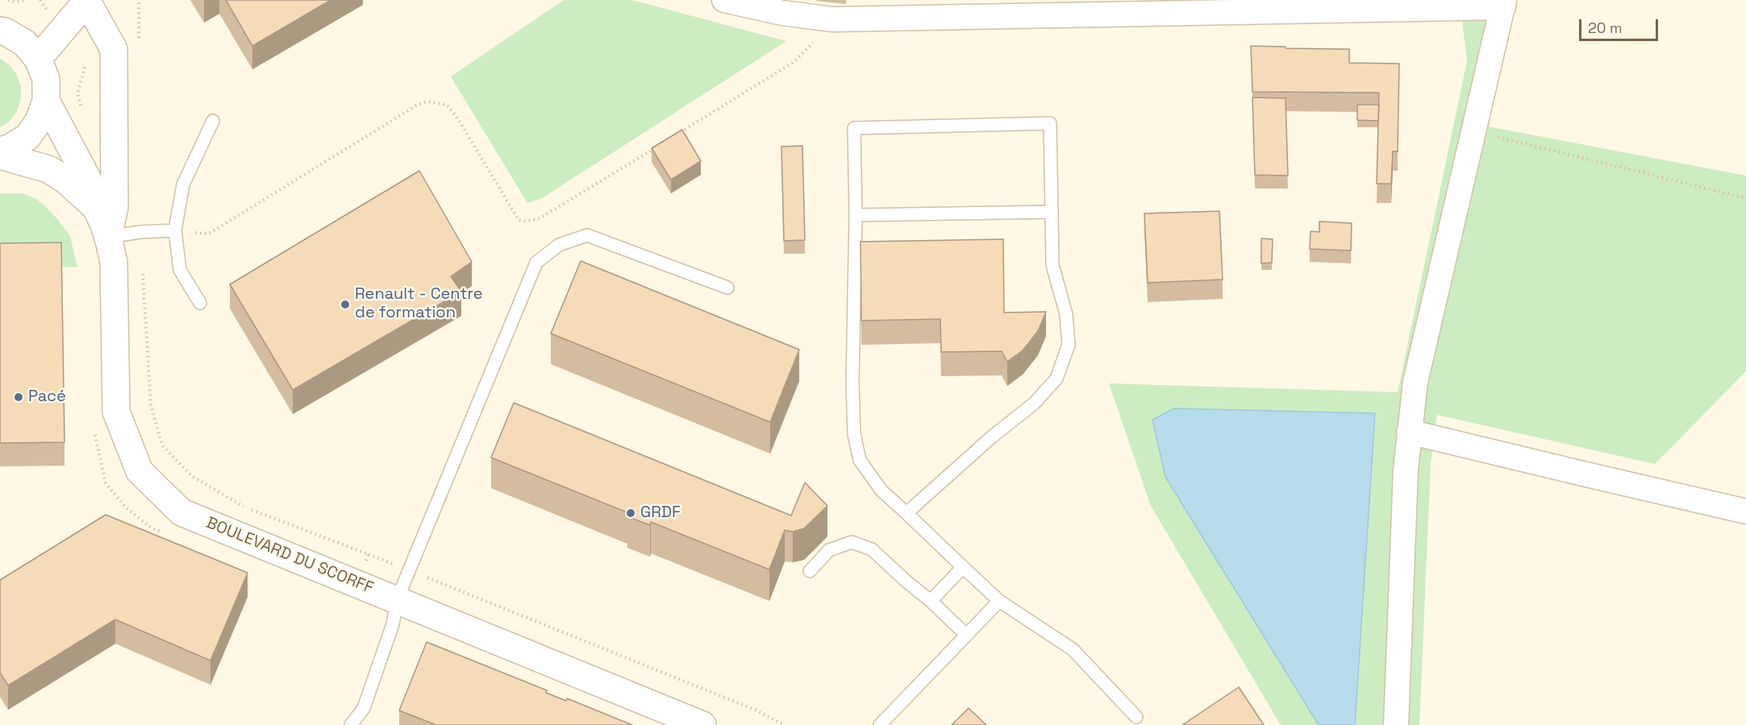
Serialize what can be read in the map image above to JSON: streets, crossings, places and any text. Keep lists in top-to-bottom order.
{
  "streets": {
    "street": ["BOULEVARD DU SCORFF"]
  },
  "places": ["Renault - Centre de formation", "Pacé", "GRDF"],
  "scale_bar": "20 m"
}
